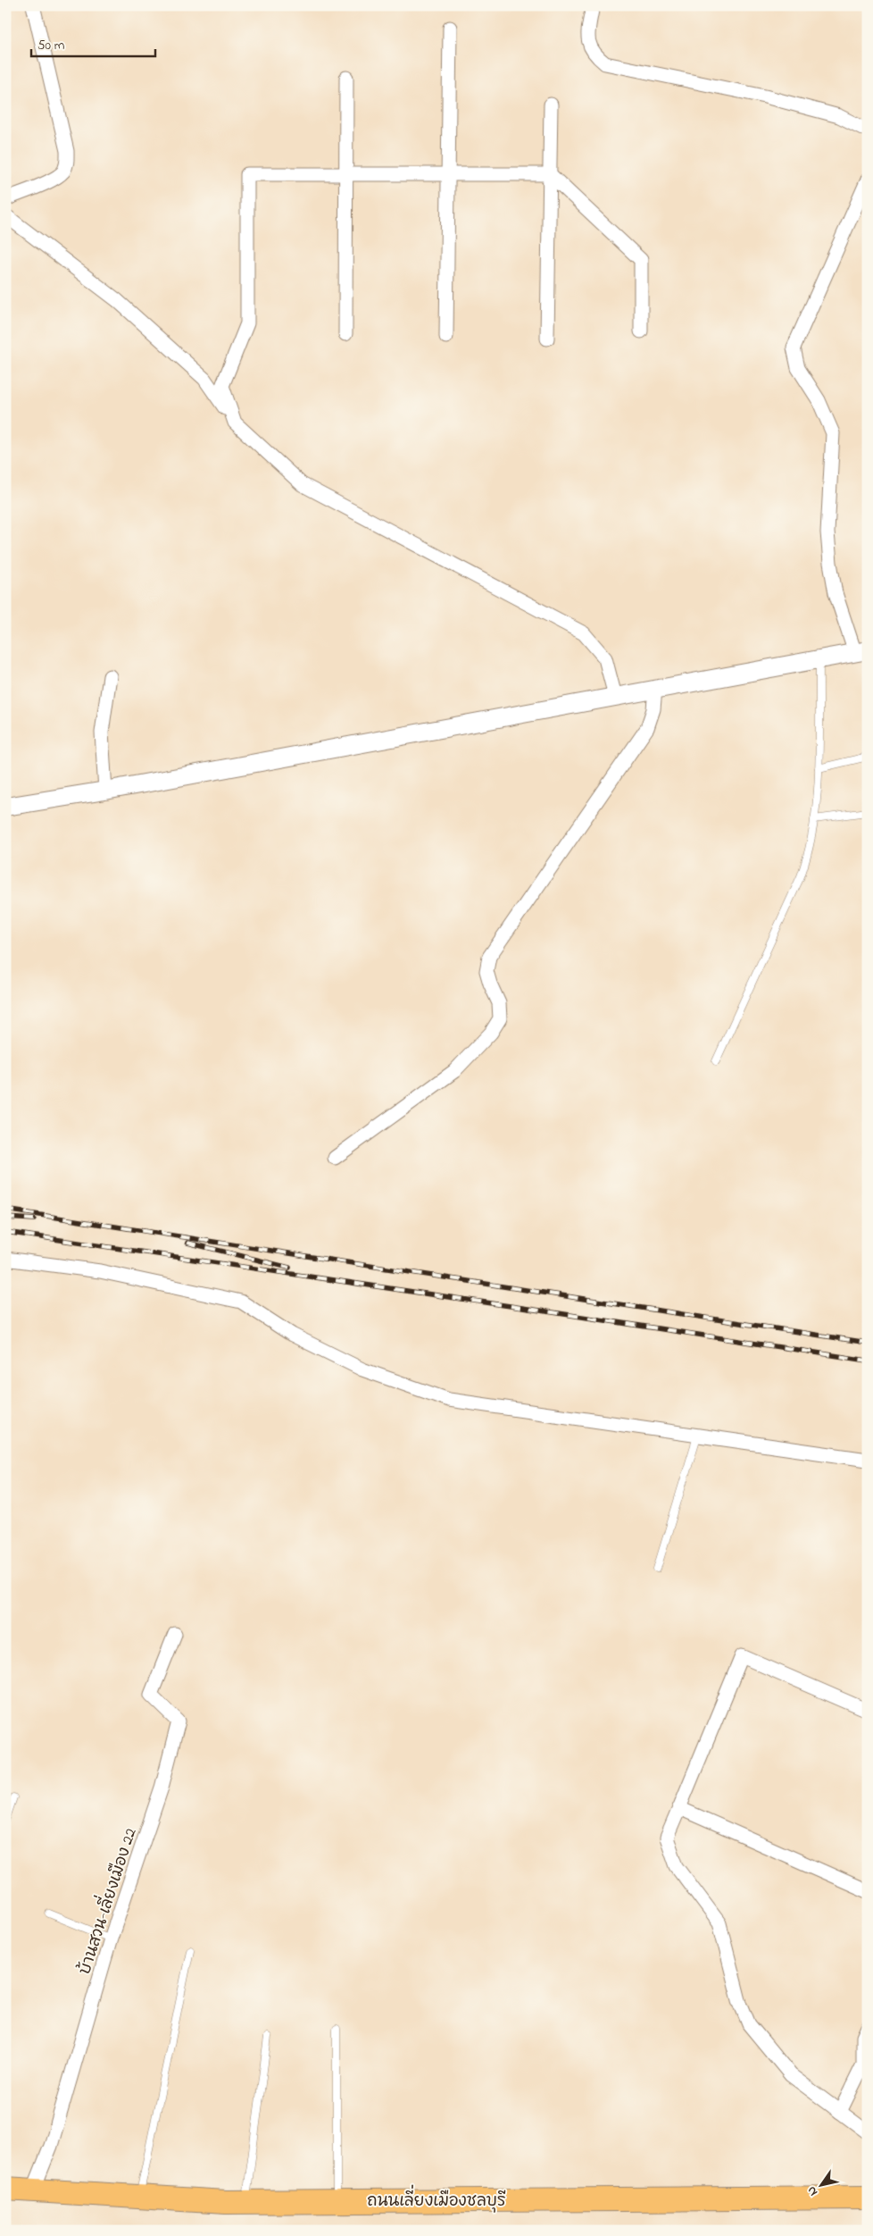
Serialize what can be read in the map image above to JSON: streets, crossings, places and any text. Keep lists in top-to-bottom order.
{
  "streets": {
    "highway": ["ถนนเลี่ยงเมืองชลบุรี"],
    "street": ["บ้านสวน-เลี่ยงเมือง 22"]
  },
  "crossings": [
    ["บ้านสวน-เลี่ยงเมือง 22", "ถนนเลี่ยงเมืองชลบุรี"]
  ],
  "scale_bar": "50 m",
  "north": "bottom left"
}
